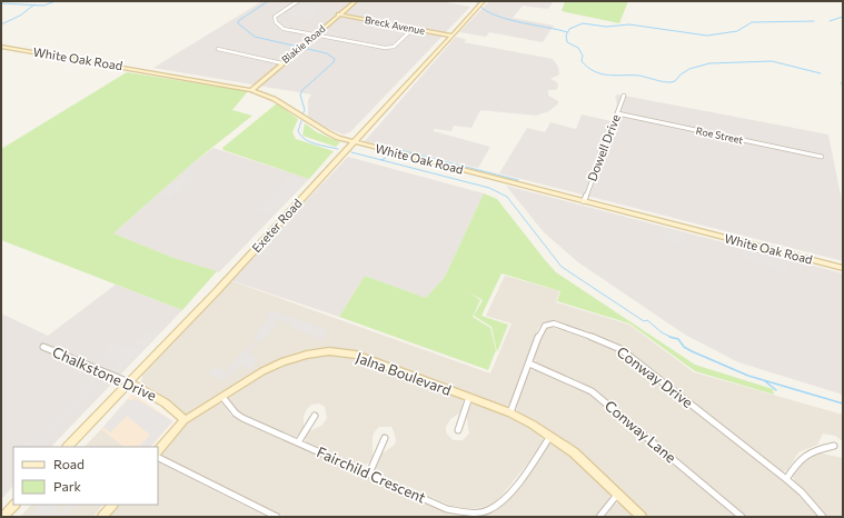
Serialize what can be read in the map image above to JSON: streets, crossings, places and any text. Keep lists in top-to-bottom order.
{
  "streets": {
    "street": [
      "Breck Avenue",
      "Blakie Road",
      "White Oak Road",
      "Roe Street",
      "Dowell Drive",
      "Exeter Road",
      "Chalkstone Drive",
      "Jalna Boulevard",
      "Conway Drive",
      "Conway Lane",
      "Fairchild Crescent"
    ]
  },
  "crossings": [
    ["Breck Avenue", "Blakie Road"],
    ["Breck Avenue", "Exeter Road"],
    ["Blakie Road", "White Oak Road"],
    ["White Oak Road", "Dowell Drive"],
    ["White Oak Road", "Exeter Road"],
    ["Roe Street", "Dowell Drive"],
    ["Exeter Road", "Chalkstone Drive"],
    ["Chalkstone Drive", "Jalna Boulevard"],
    ["Jalna Boulevard", "Conway Drive"],
    ["Jalna Boulevard", "Fairchild Crescent"],
    ["Conway Drive", "Conway Lane"]
  ],
  "legend": ["Road", "Park"]
}
